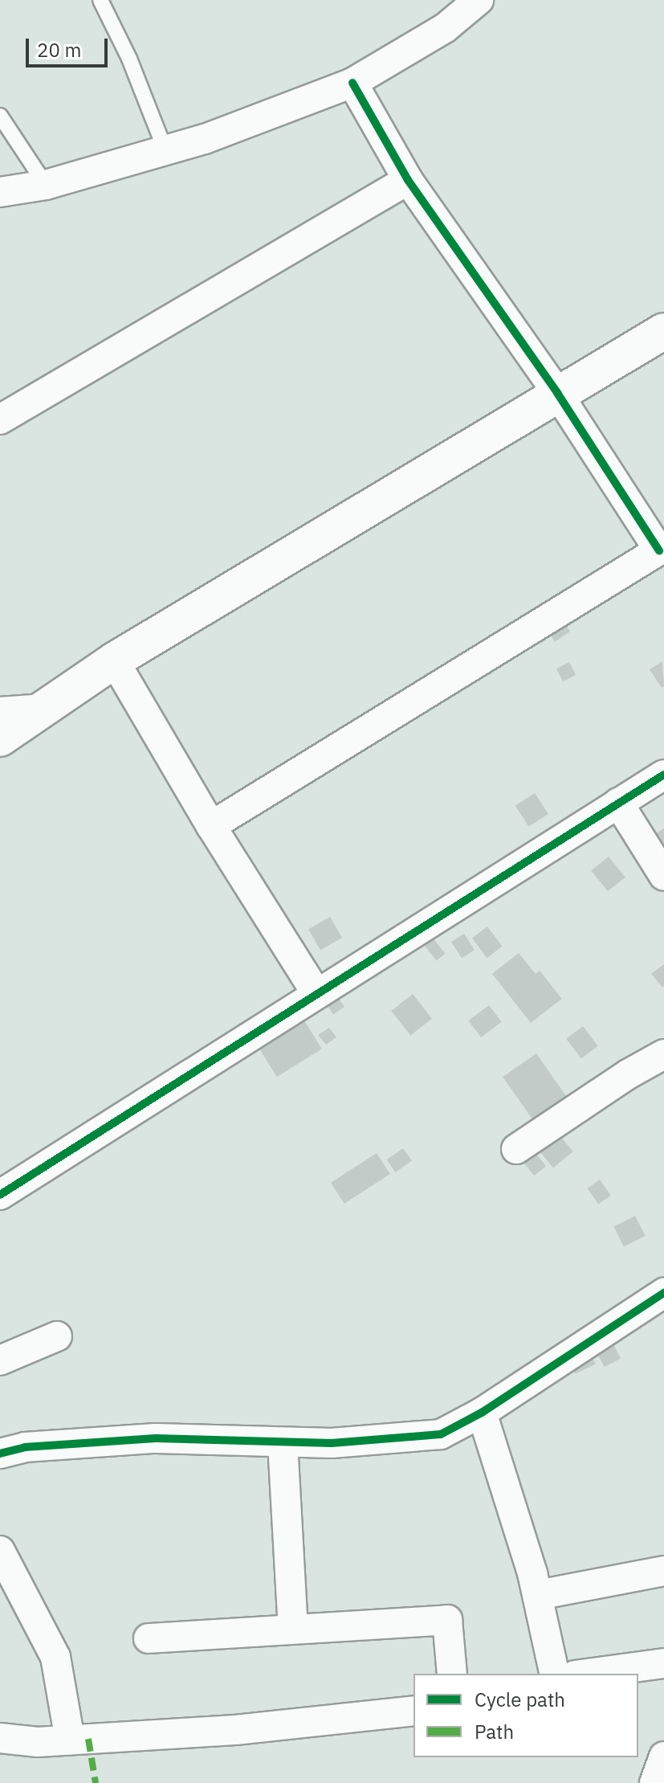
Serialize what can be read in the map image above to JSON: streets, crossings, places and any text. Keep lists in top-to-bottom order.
{
  "legend": ["Cycle path", "Path"],
  "scale_bar": "20 m"
}
